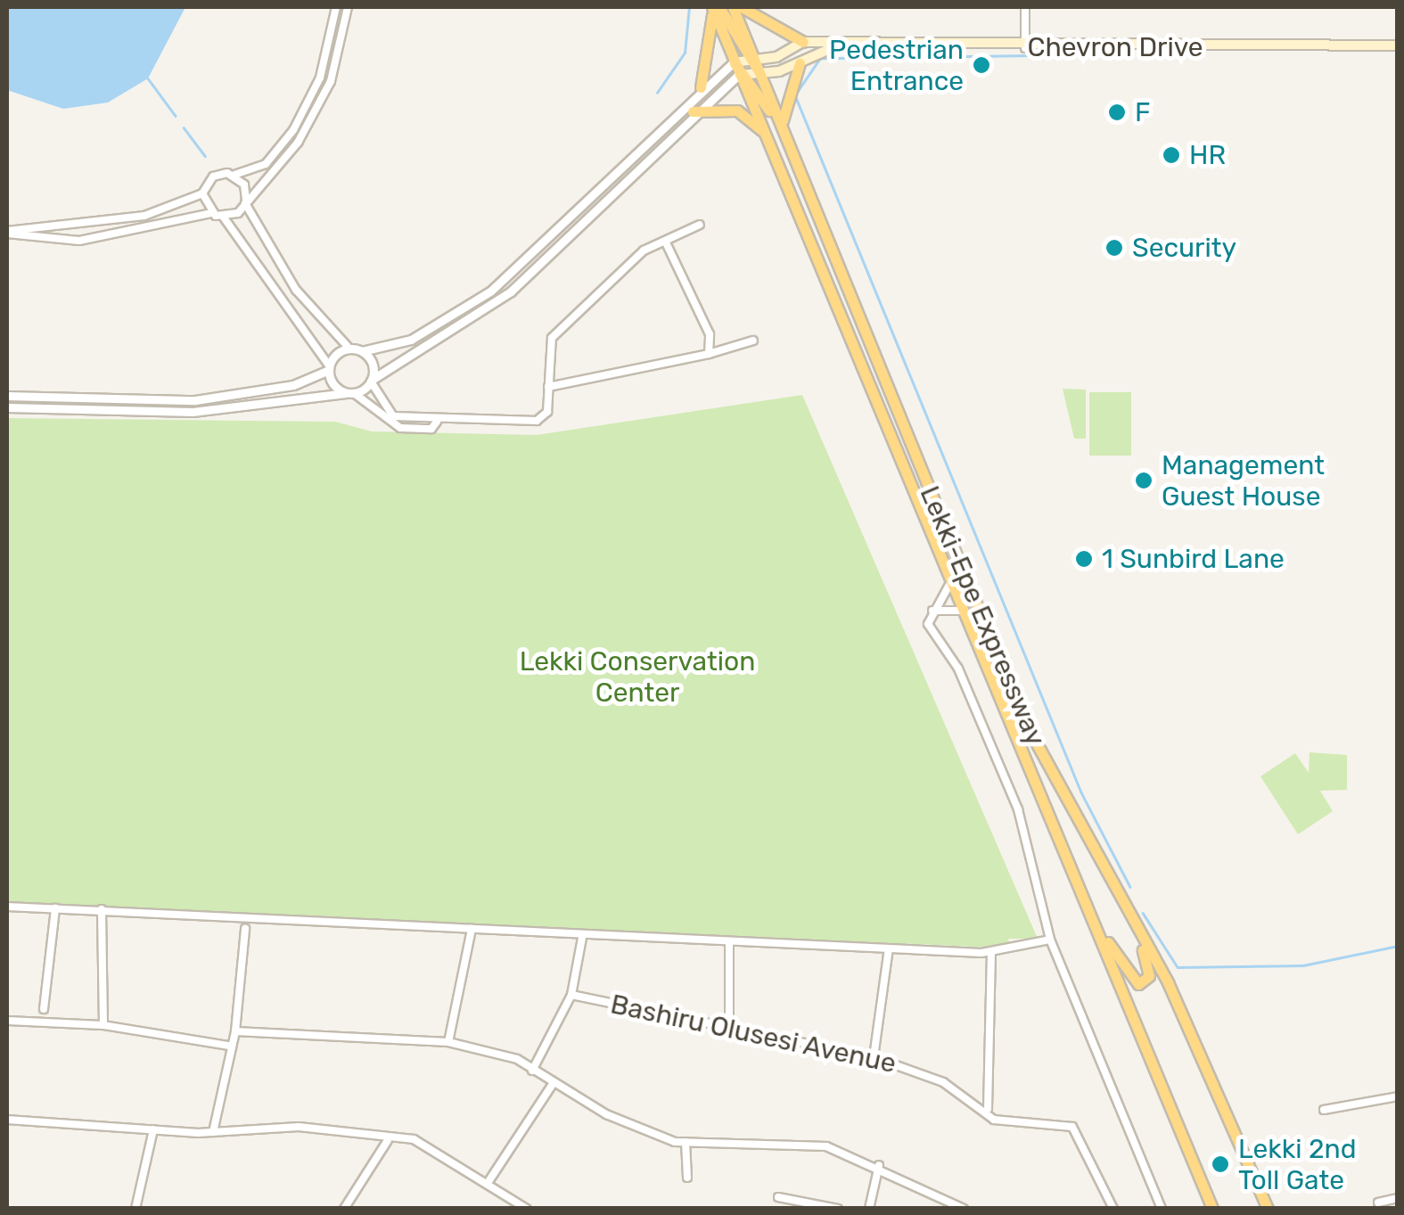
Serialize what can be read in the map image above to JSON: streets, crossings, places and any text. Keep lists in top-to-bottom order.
{
  "streets": {
    "highway": ["Lekki-Epe Expressway"],
    "main road": ["Chevron Drive"],
    "street": ["Bashiru Olusesi Avenue"]
  },
  "crossings": [
    ["Chevron Drive", "Lekki-Epe Expressway"]
  ],
  "parks": ["Lekki Conservation Center"],
  "places": [
    "Pedestrian Entrance",
    "F",
    "HR",
    "Security",
    "Management Guest House",
    "1 Sunbird Lane",
    "Lekki 2nd Toll Gate"
  ]
}
